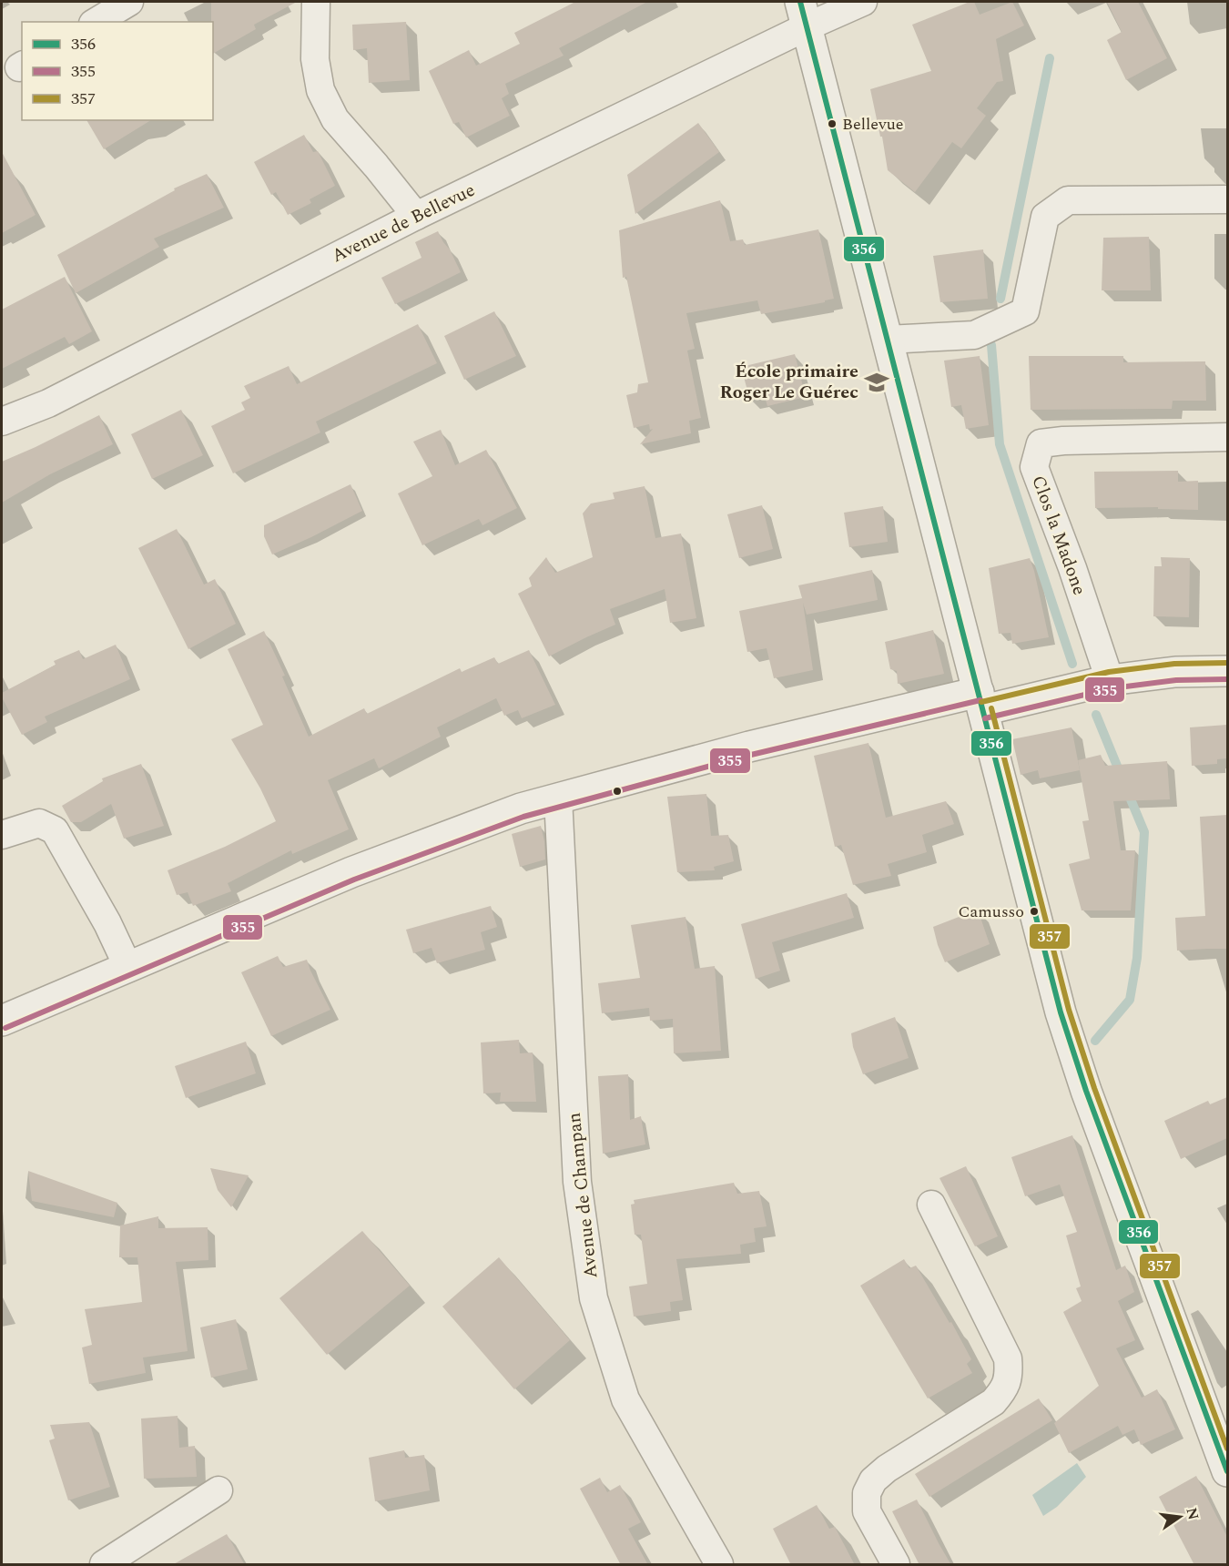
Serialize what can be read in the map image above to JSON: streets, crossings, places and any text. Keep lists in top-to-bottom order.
{
  "streets": {
    "street": ["Avenue de Bellevue", "Clos la Madone", "Avenue de Champan"]
  },
  "places": {
    "other": ["Bellevue", "Camusso"],
    "school or university": ["École primaire Roger Le Guérec"]
  },
  "lines": ["transit line 356", "transit line 357", "transit line 355"],
  "legend": ["356", "355", "357"],
  "north": "right"
}
